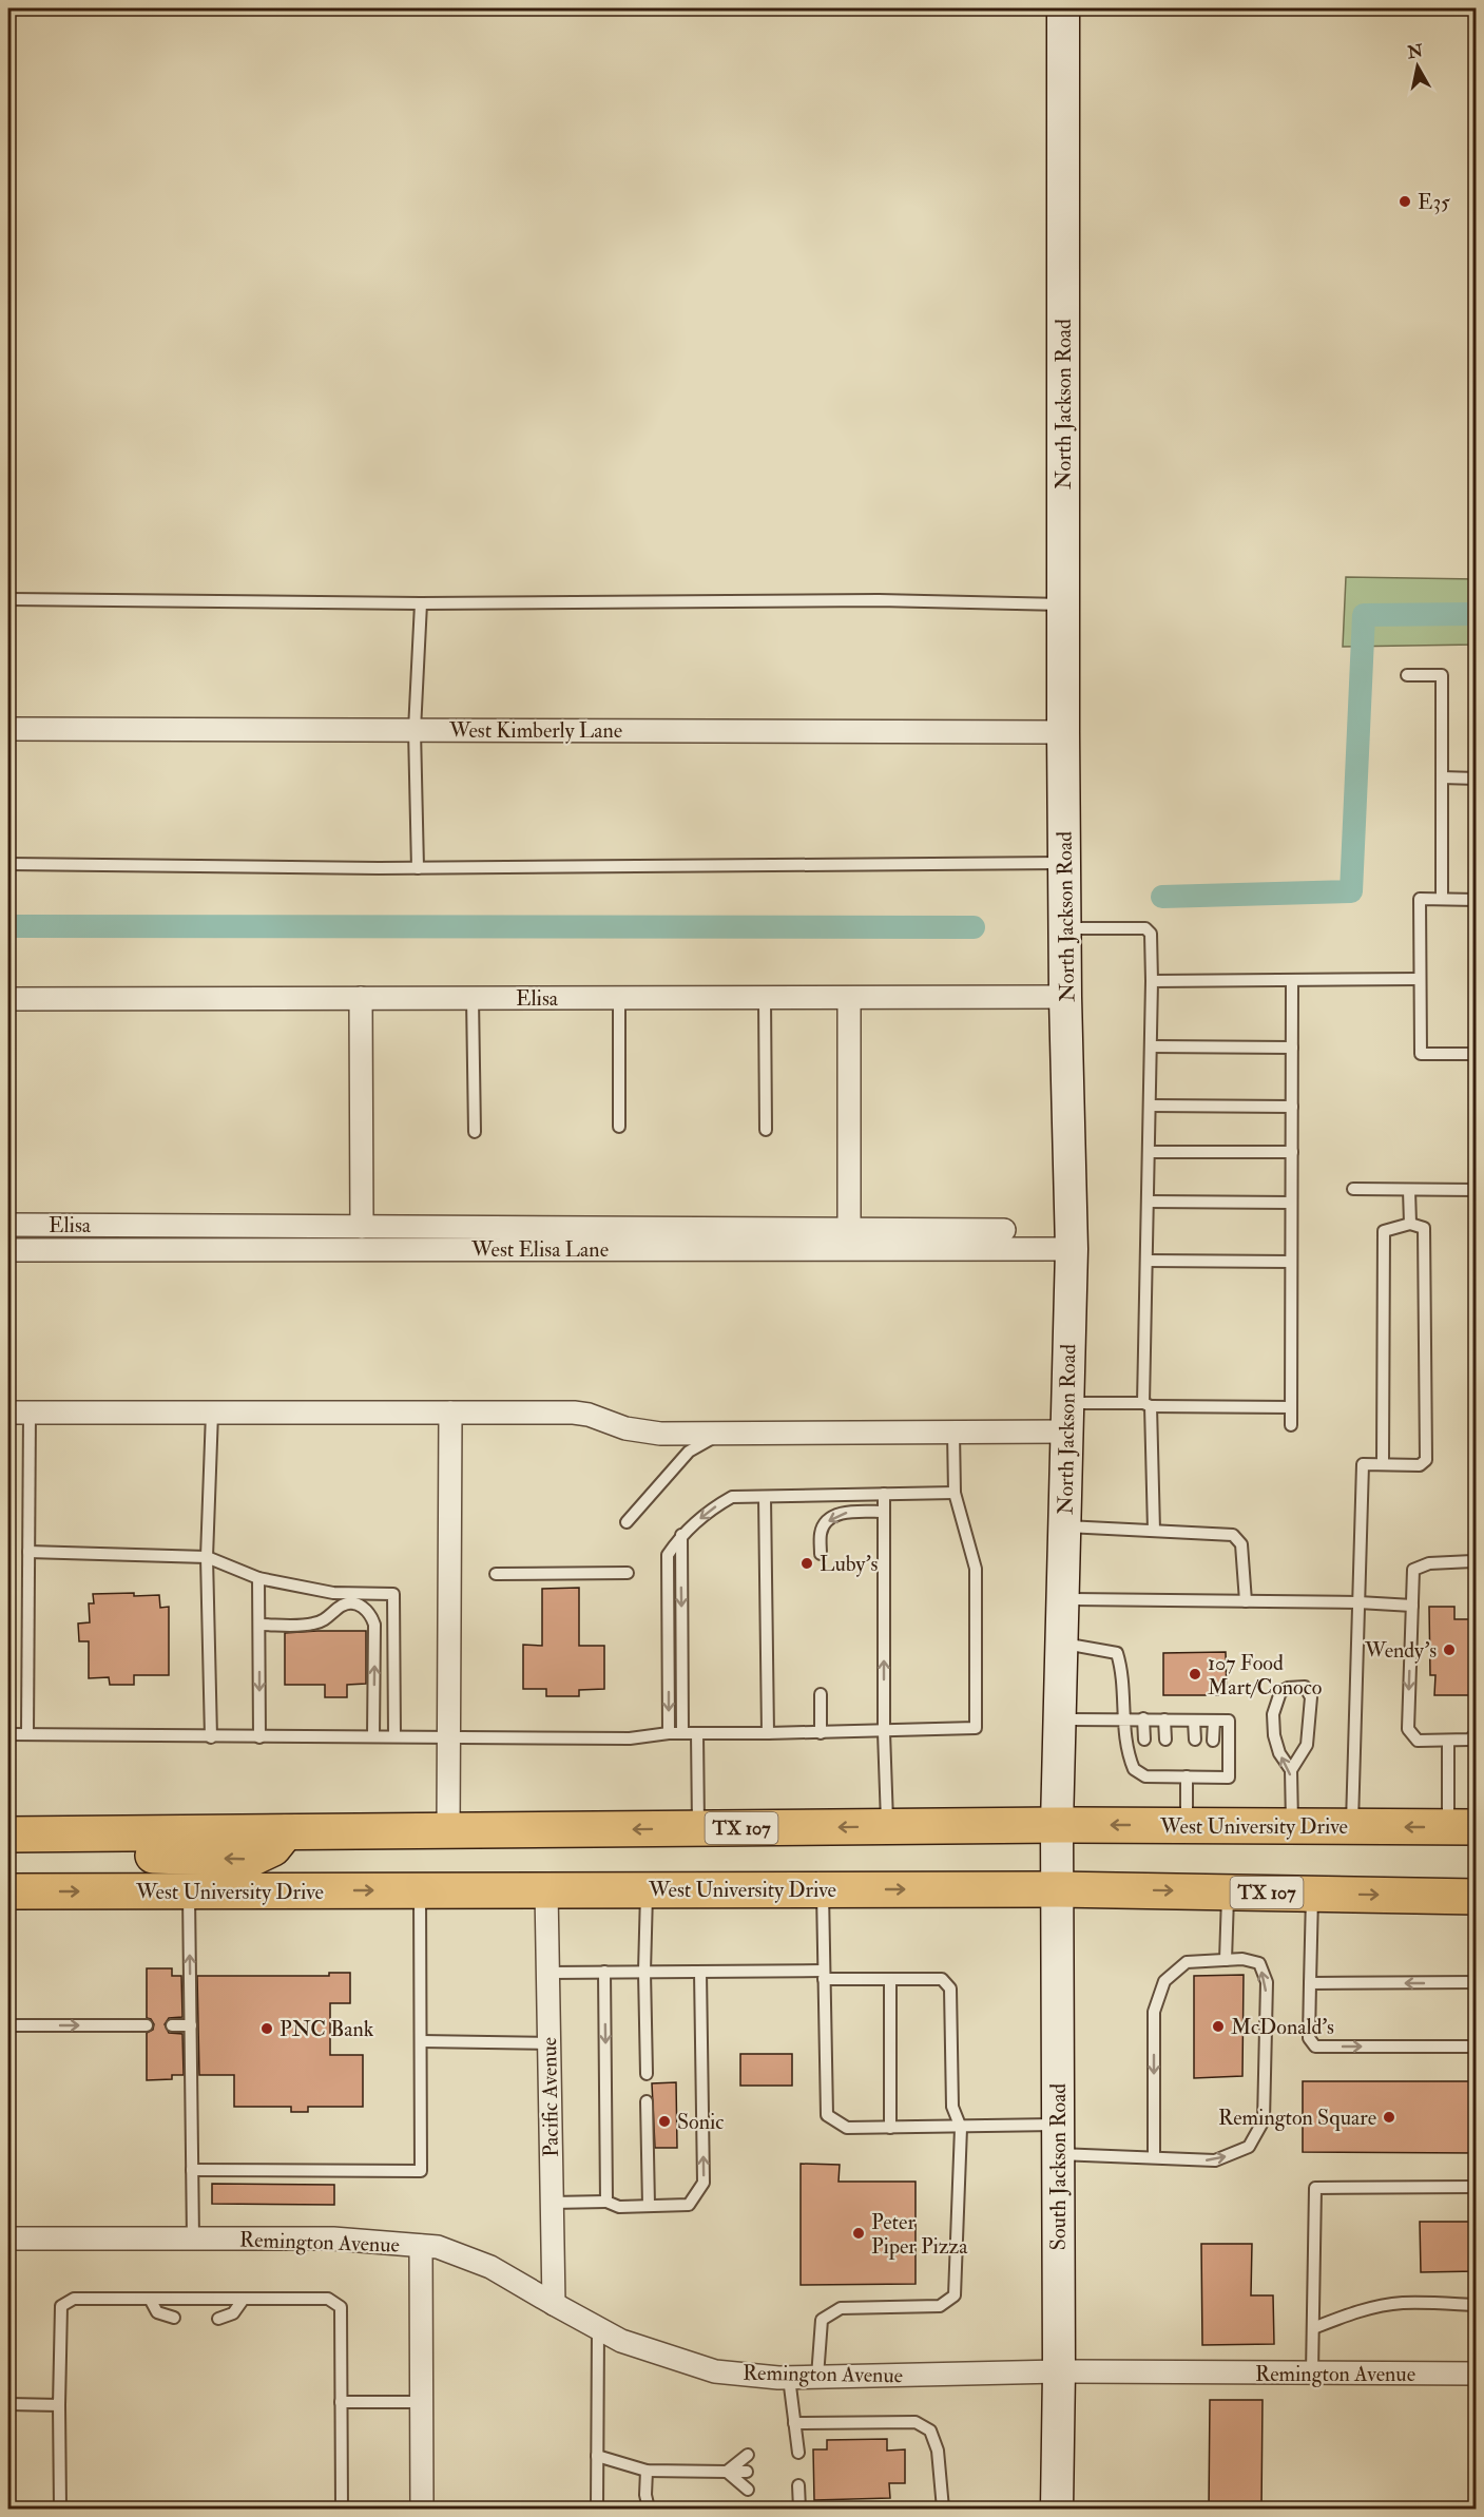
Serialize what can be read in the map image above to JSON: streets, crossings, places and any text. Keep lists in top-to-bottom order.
{
  "streets": {
    "main road": [
      "North Jackson Road",
      "West University Drive",
      "TX 107",
      "South Jackson Road"
    ],
    "street": [
      "West Kimberly Lane",
      "Elisa",
      "West Elisa Lane",
      "Pacific Avenue",
      "Remington Avenue"
    ]
  },
  "crossings": [
    ["North Jackson Road", "West Kimberly Lane"],
    ["North Jackson Road", "Elisa"],
    ["North Jackson Road", "West Elisa Lane"],
    ["North Jackson Road", "West University Drive"],
    ["North Jackson Road", "South Jackson Road"],
    ["West University Drive", "Pacific Avenue"],
    ["West University Drive", "South Jackson Road"],
    ["Pacific Avenue", "Remington Avenue"],
    ["South Jackson Road", "Remington Avenue"]
  ],
  "places": [
    "E35",
    "Luby's",
    "Wendy's",
    "107 Food Mart/Conoco",
    "McDonald's",
    "PNC Bank",
    "Remington Square",
    "Sonic",
    "Peter Piper Pizza"
  ],
  "north": "top"
}
